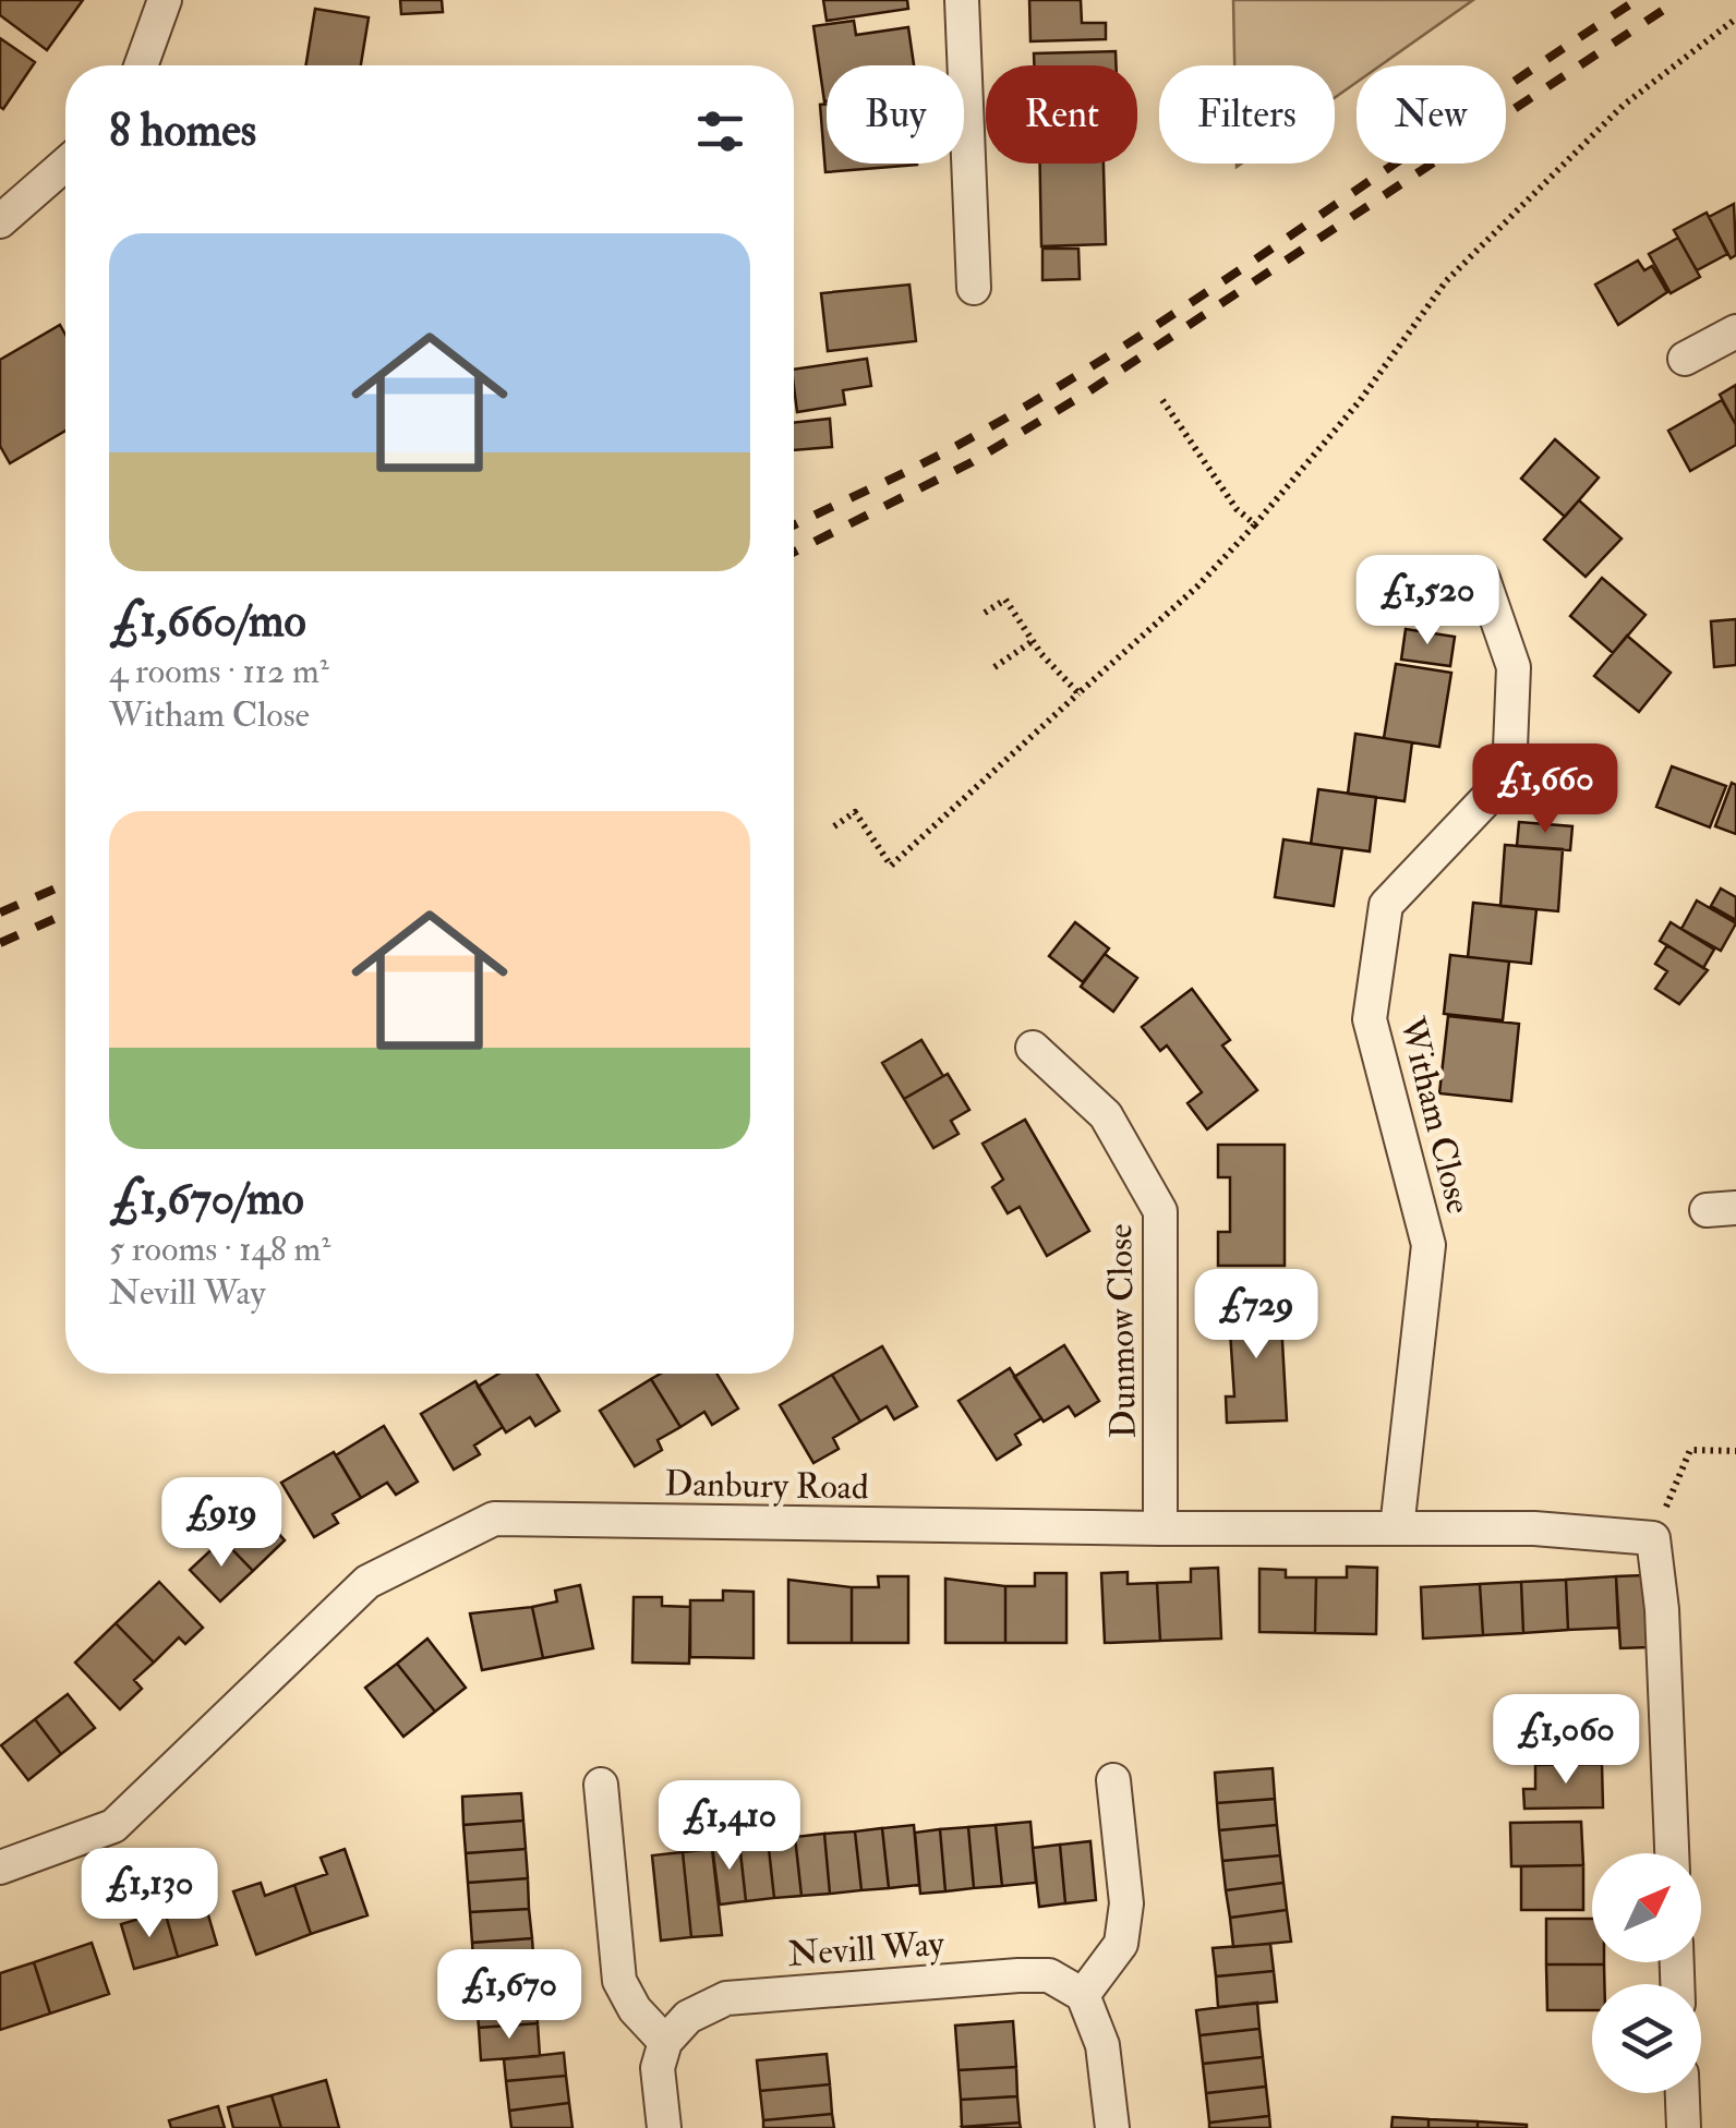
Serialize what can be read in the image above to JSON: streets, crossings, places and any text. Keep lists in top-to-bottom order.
{
  "streets": {
    "street": [
      "Witham Close",
      "Dunmow Close",
      "Danbury Road",
      "Nevill Way"
    ]
  },
  "crossings": [
    ["Witham Close", "Danbury Road"],
    ["Dunmow Close", "Danbury Road"]
  ],
  "north": "top right",
  "page": {
    "chip": [
      "Buy",
      "Rent",
      "Filters",
      "New"
    ],
    "heading": "8 homes",
    "list": [
      {
        "name": "£1,660/mo",
        "note": "4 rooms · 112 m² · Witham Close"
      },
      {
        "name": "£1,670/mo",
        "note": "5 rooms · 148 m² · Nevill Way"
      }
    ],
    "price": [
      "£1,520",
      "£1,660",
      "£729",
      "£919",
      "£1,060",
      "£1,410",
      "£1,130",
      "£1,670"
    ]
  }
}
